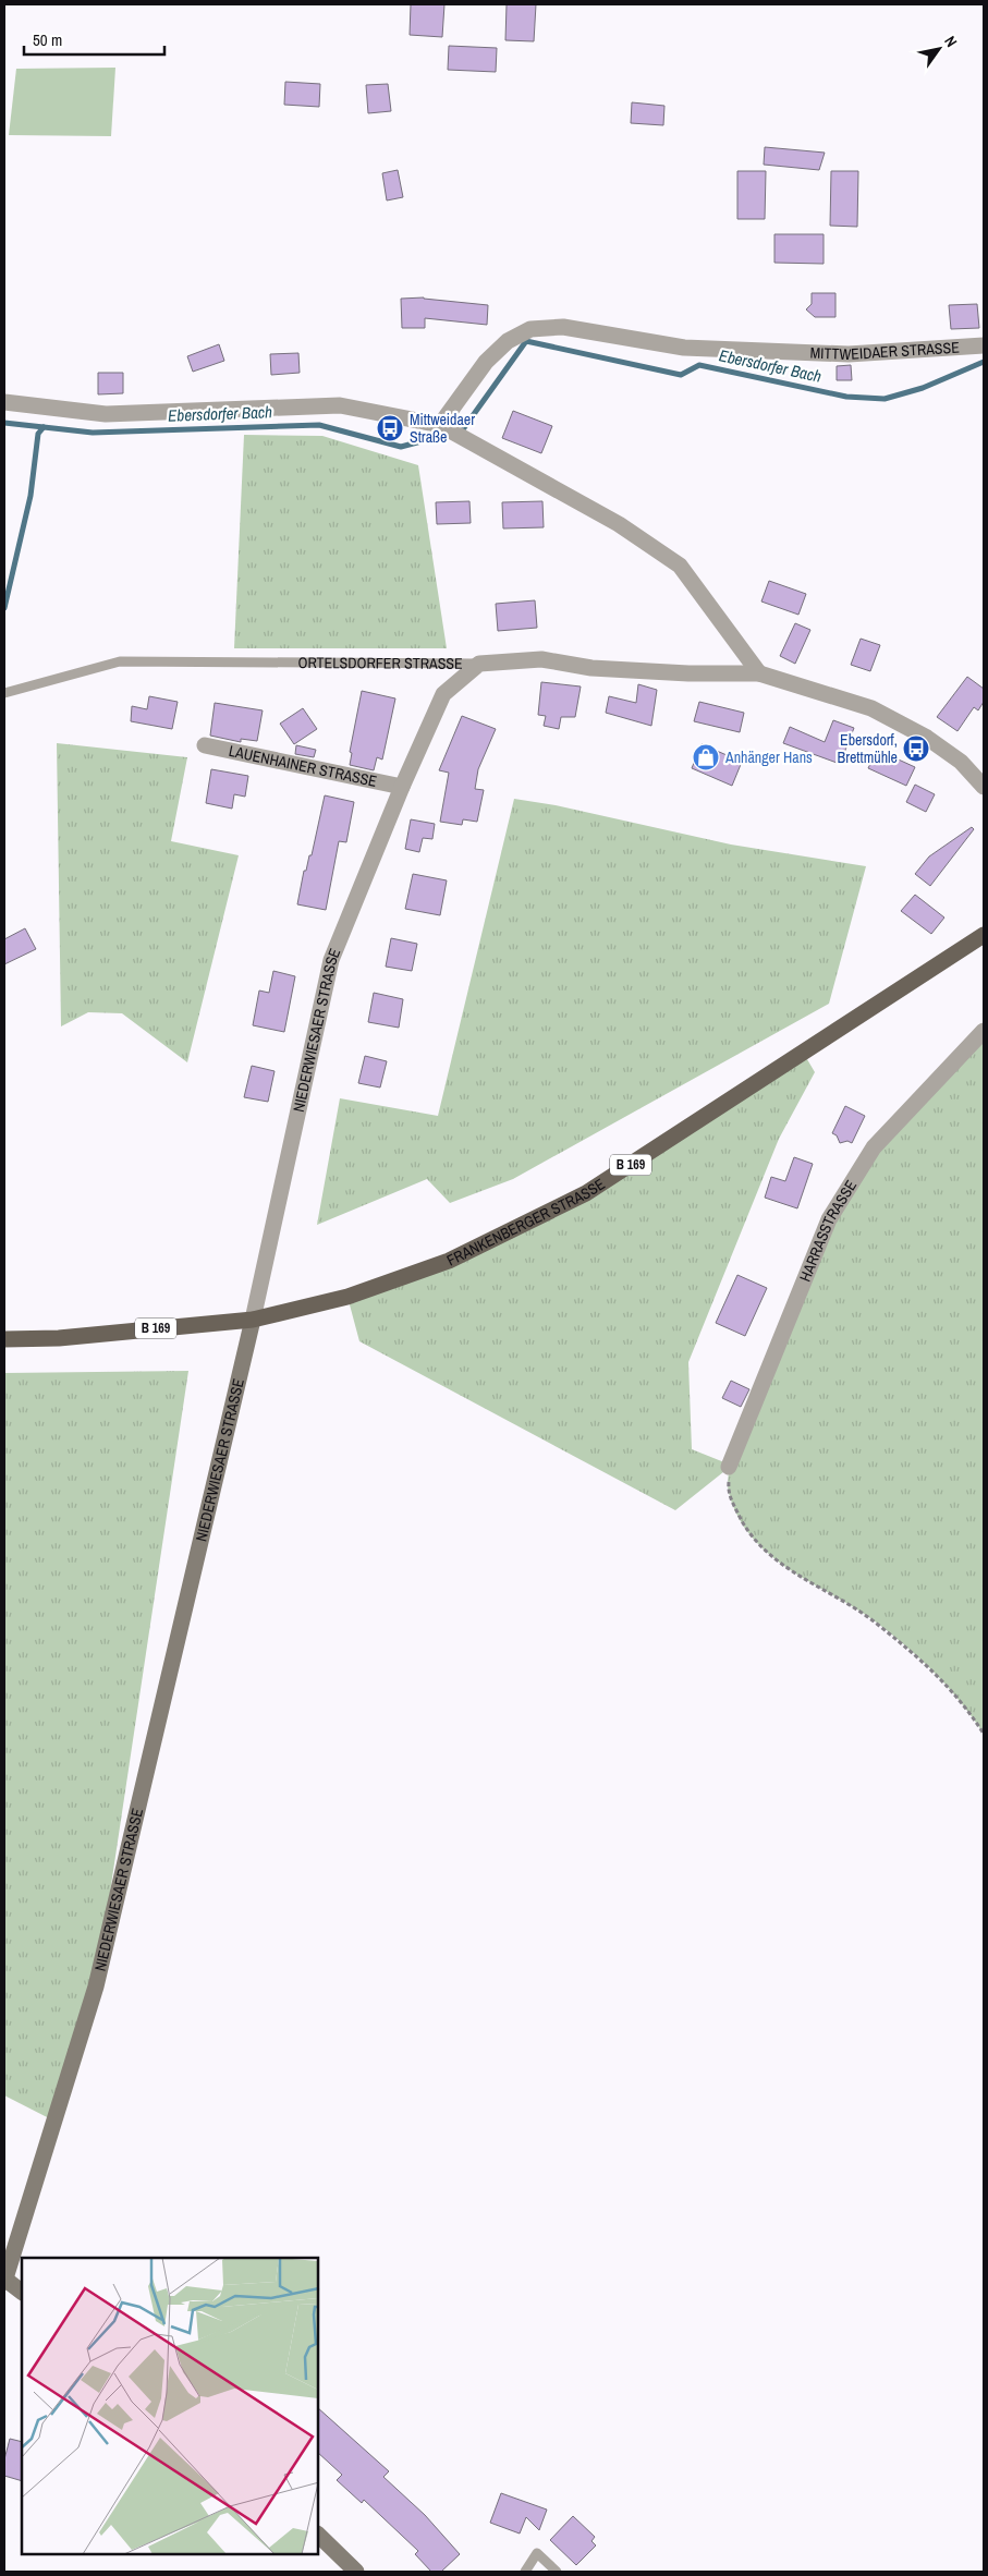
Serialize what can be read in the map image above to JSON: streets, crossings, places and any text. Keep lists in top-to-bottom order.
{
  "streets": {
    "main road": ["NIEDERWIESAER STRASSE", "B 169", "FRANKENBERGER STRASSE"],
    "street": [
      "MITTWEIDAER STRASSE",
      "ORTELSDORFER STRASSE",
      "LAUENHAINER STRASSE",
      "HARRASSTRASSE"
    ]
  },
  "crossings": [
    ["ORTELSDORFER STRASSE", "NIEDERWIESAER STRASSE"],
    ["LAUENHAINER STRASSE", "NIEDERWIESAER STRASSE"],
    ["NIEDERWIESAER STRASSE", "FRANKENBERGER STRASSE"]
  ],
  "water": ["Ebersdorfer Bach"],
  "places": {
    "bus stop": ["Mittweidaer Straße", "Ebersdorf, Brettmühle"],
    "shop": ["Anhänger Hans"]
  },
  "scale_bar": "50 m",
  "north": "top right"
}
